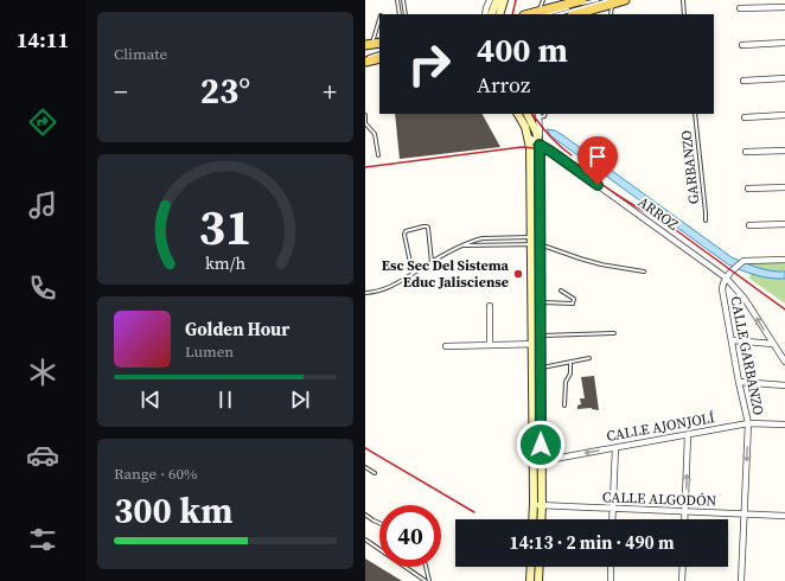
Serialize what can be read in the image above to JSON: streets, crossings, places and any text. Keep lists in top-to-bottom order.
{
  "streets": {
    "street": [
      "ARROZ",
      "CALLE GARBANZO",
      "CALLE AJONJOLÍ",
      "CALLE ALGODÓN"
    ],
    "lane": ["GARBANZO"]
  },
  "crossings": [
    ["ARROZ", "CALLE GARBANZO"],
    ["CALLE GARBANZO", "CALLE AJONJOLÍ"],
    ["CALLE GARBANZO", "CALLE ALGODÓN"]
  ],
  "places": ["Esc Sec Del Sistema Educ Jalisciense"],
  "page": {
    "tabs": "14:11",
    "tile": [
      "Climate",
      ["Range · 60%", "300 km"]
    ],
    "turn": ["400 m", "Arroz"],
    "heat": ["−", "23°", "+"],
    "song": ["Golden Hour", "Lumen"],
    "limit": "40",
    "trip": "14:13 · 2 min · 490 m",
    "gauge": ["31", "km/h"]
  }
}
